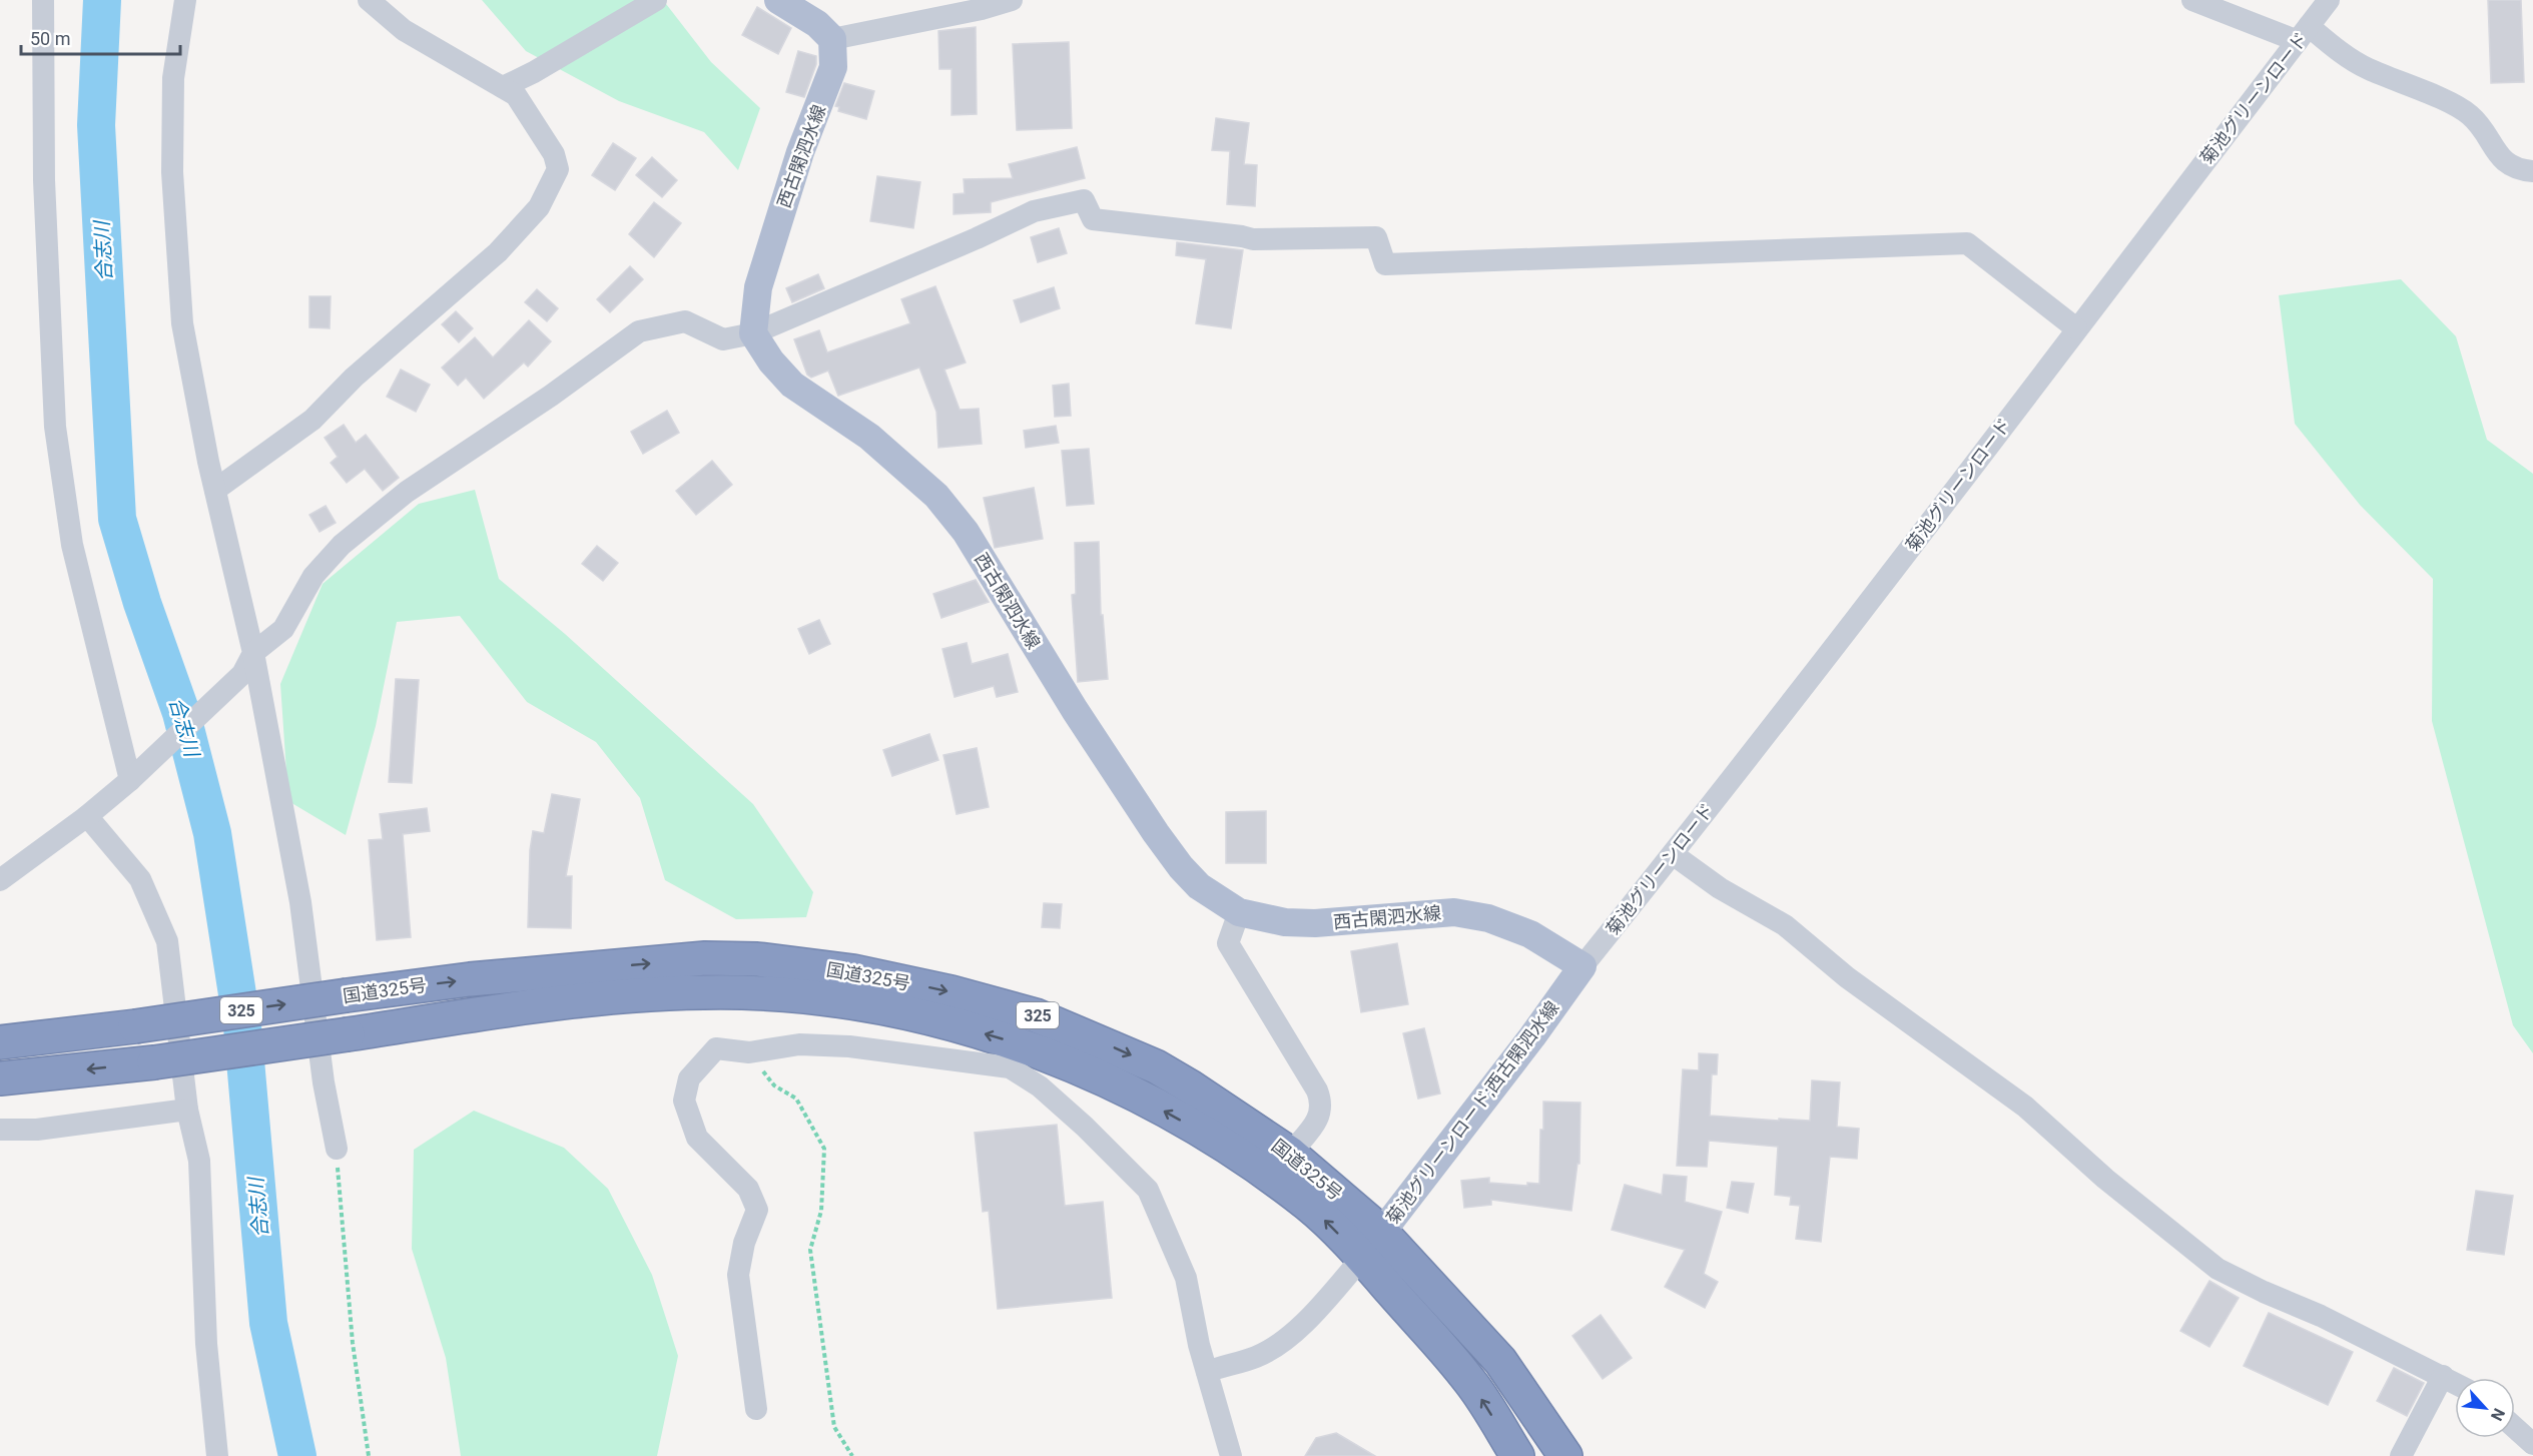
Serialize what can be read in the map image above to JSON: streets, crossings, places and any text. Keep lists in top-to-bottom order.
{
  "streets": {
    "highway": ["国道325号", "325"],
    "main road": ["西古閑泗水線", "菊池グリーンロード;西古閑泗水線"],
    "street": ["菊池グリーンロード"]
  },
  "crossings": [
    ["菊池グリーンロード", "西古閑泗水線"],
    ["菊池グリーンロード", "菊池グリーンロード;西古閑泗水線"],
    ["西古閑泗水線", "菊池グリーンロード;西古閑泗水線"],
    ["国道325号", "菊池グリーンロード;西古閑泗水線"]
  ],
  "water": ["合志川"],
  "scale_bar": "50 m",
  "north": "bottom right"
}
